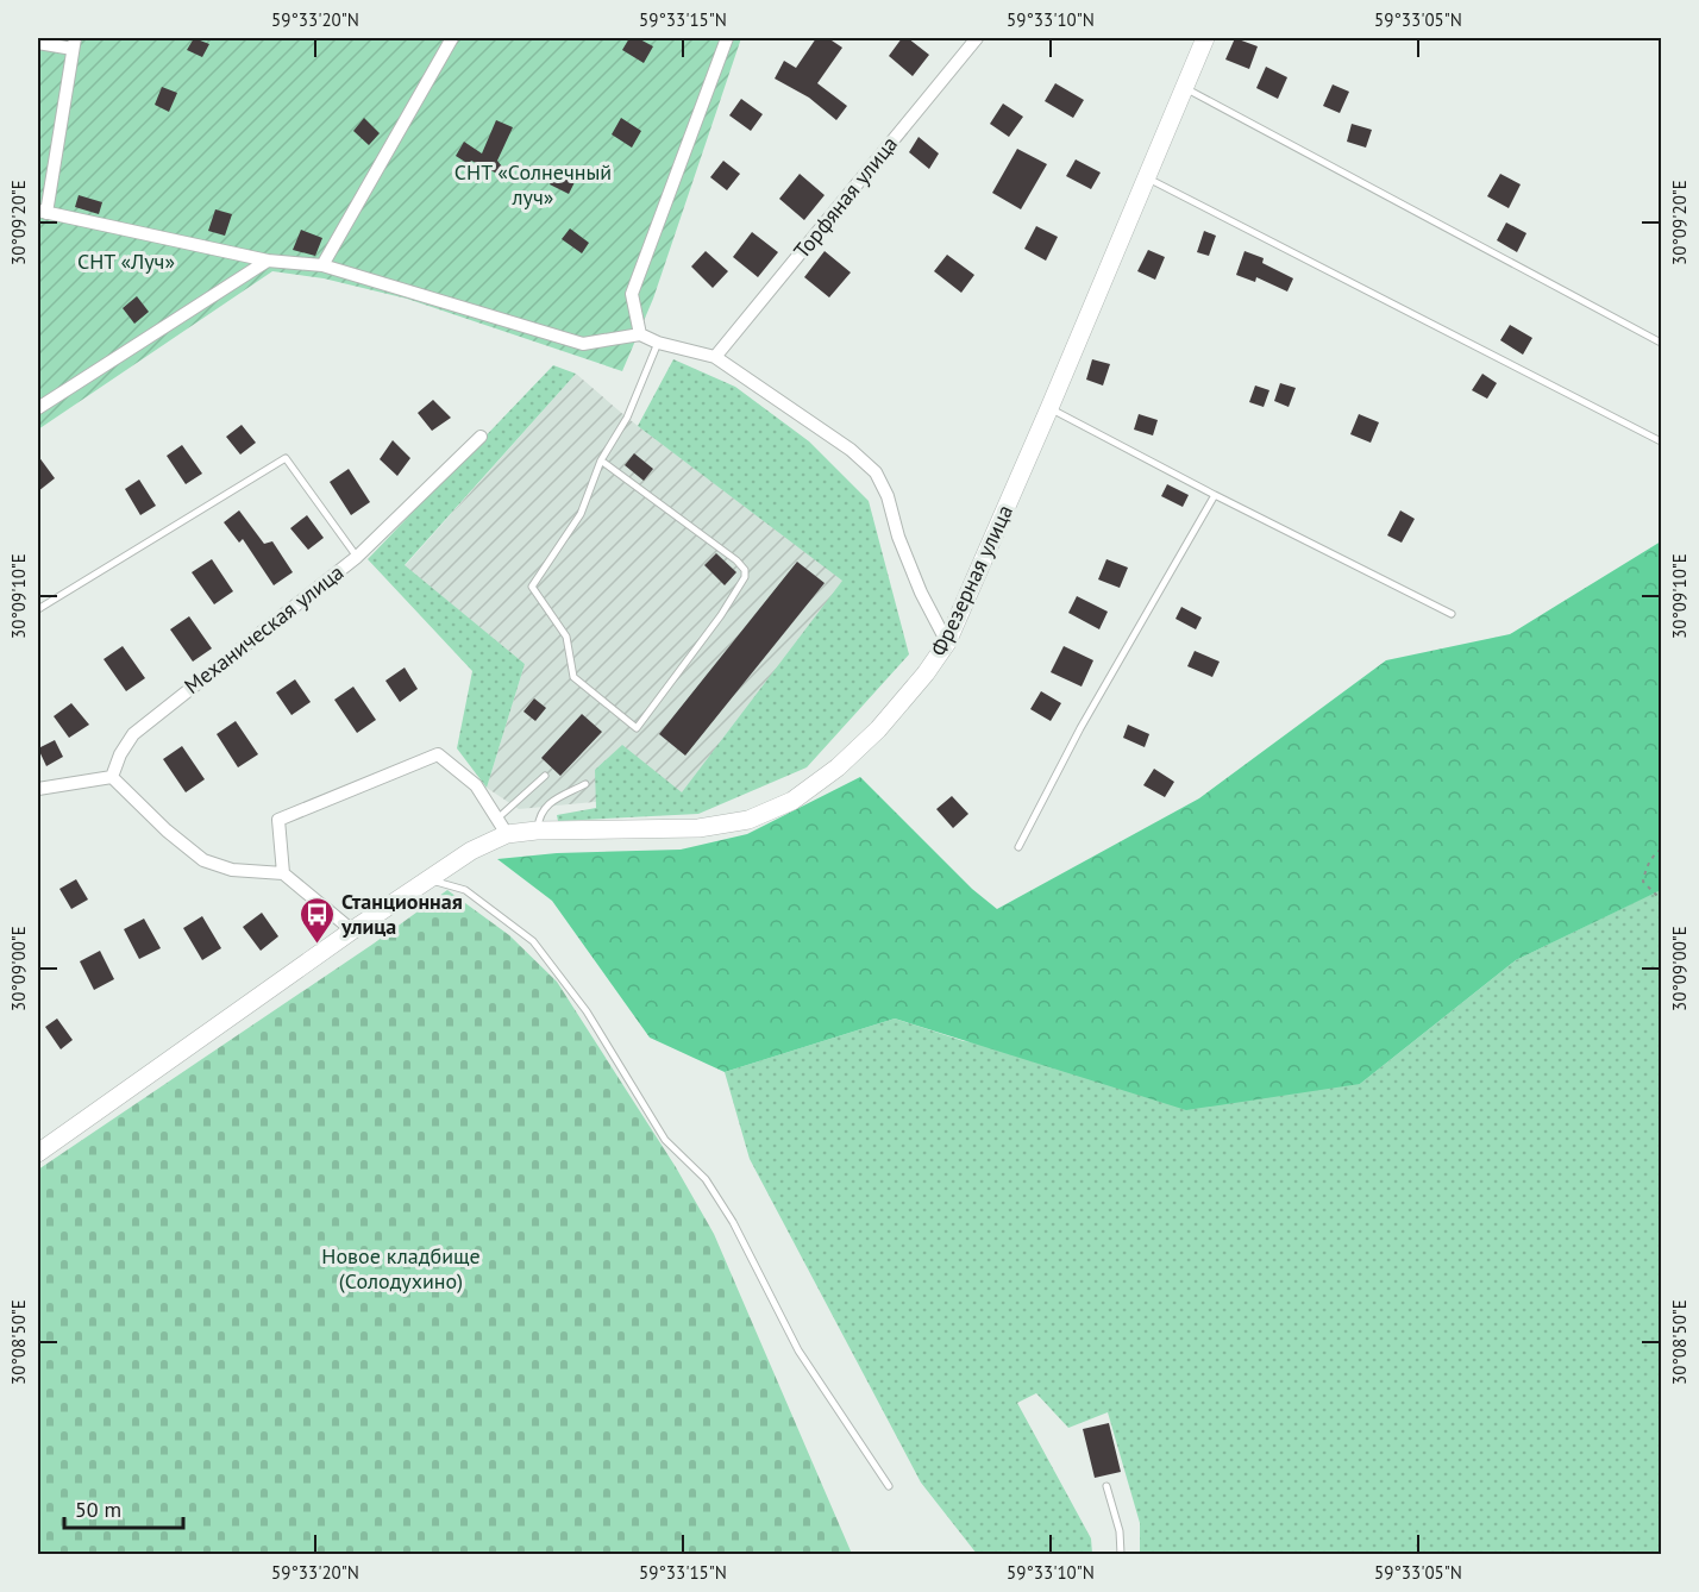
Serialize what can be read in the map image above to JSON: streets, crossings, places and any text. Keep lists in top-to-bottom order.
{
  "streets": {
    "street": ["Торфяная улица", "Фрезерная улица", "Механическая улица"]
  },
  "parks": ["СНТ «Солнечный луч»", "СНТ «Луч»", "Новое кладбище (Солодухино)"],
  "places": {
    "bus stop": ["Станционная улица"]
  },
  "scale_bar": "50 m",
  "coordinates": [
    "59°33'20\"N",
    "59°33'15\"N",
    "59°33'10\"N",
    "59°33'05\"N",
    "30°09'20\"E",
    "30°09'10\"E",
    "30°09'00\"E",
    "30°08'50\"E"
  ]
}
